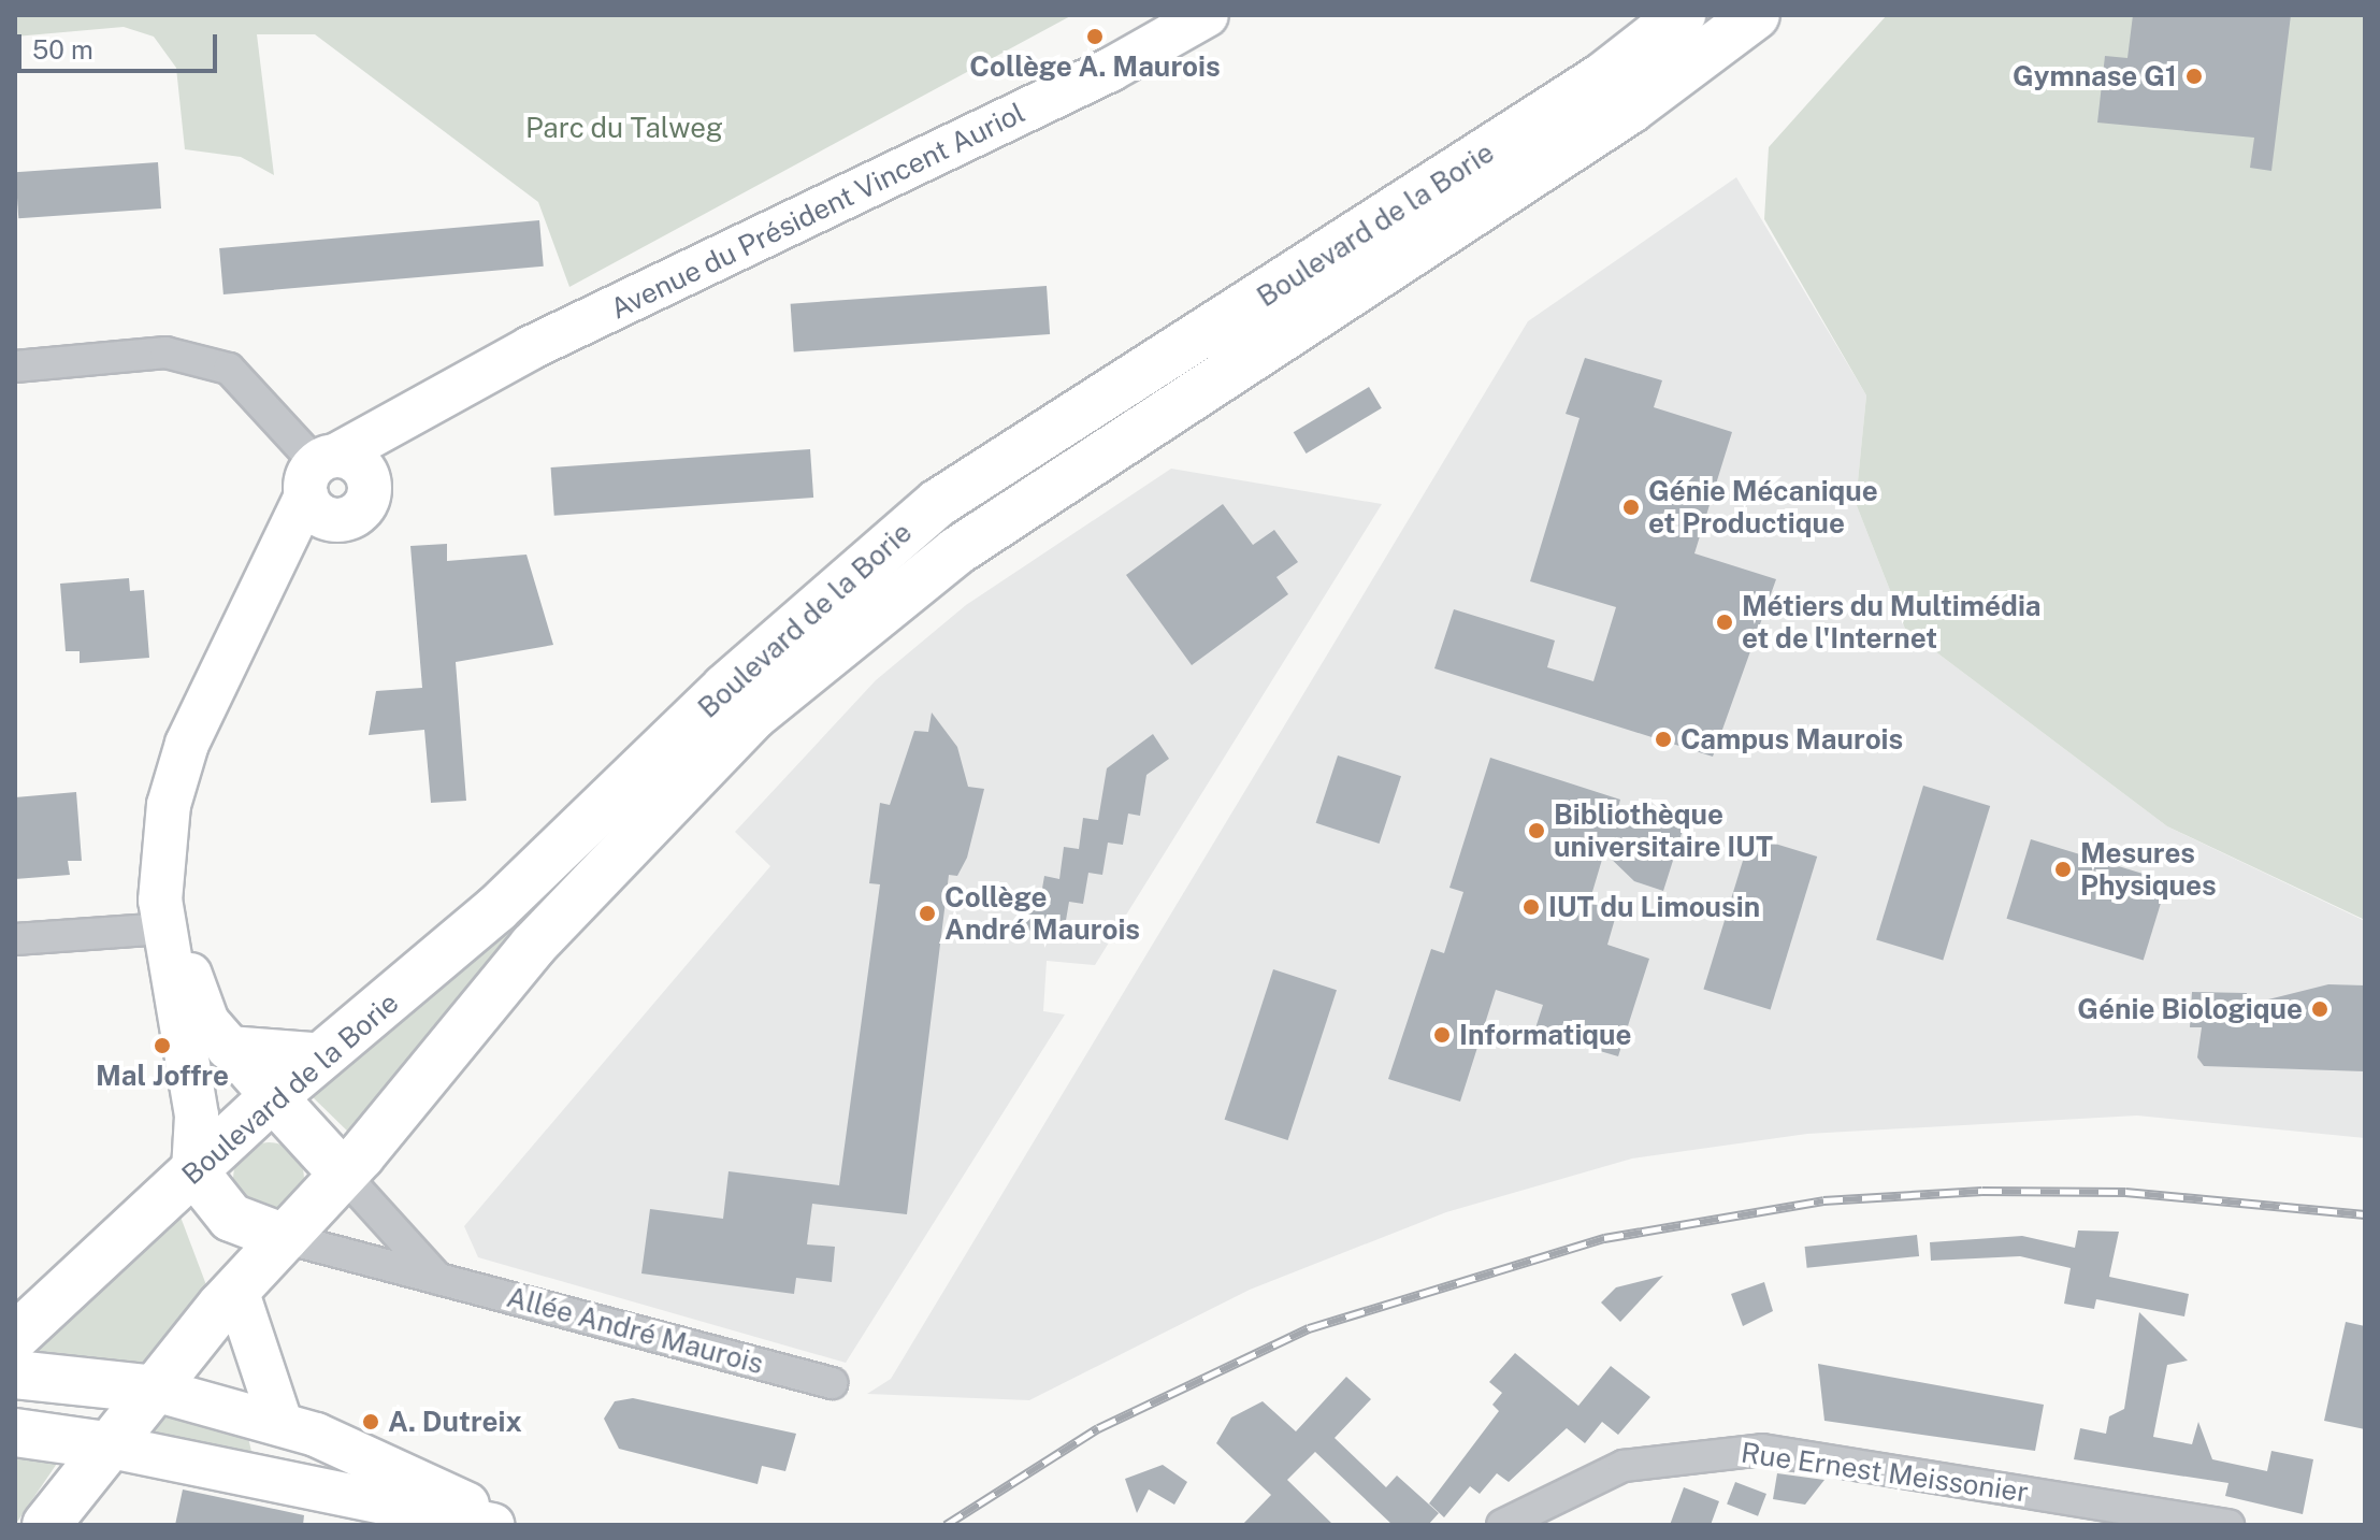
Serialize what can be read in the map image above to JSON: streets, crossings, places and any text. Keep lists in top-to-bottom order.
{
  "streets": {
    "main road": ["Boulevard de la Borie", "Allée André Maurois"],
    "street": ["Avenue du Président Vincent Auriol", "Rue Ernest Meissonier"]
  },
  "crossings": [
    ["Boulevard de la Borie", "Allée André Maurois"]
  ],
  "parks": ["Parc du Talweg"],
  "places": [
    "Collège A. Maurois",
    "Gymnase G1",
    "Génie Mécanique et Productique",
    "Métiers du Multimédia et de l'Internet",
    "Campus Maurois",
    "Bibliothèque universitaire IUT",
    "Mesures Physiques",
    "IUT du Limousin",
    "Collège André Maurois",
    "Génie Biologique",
    "Informatique",
    "Mal Joffre",
    "A. Dutreix"
  ],
  "scale_bar": "50 m"
}
